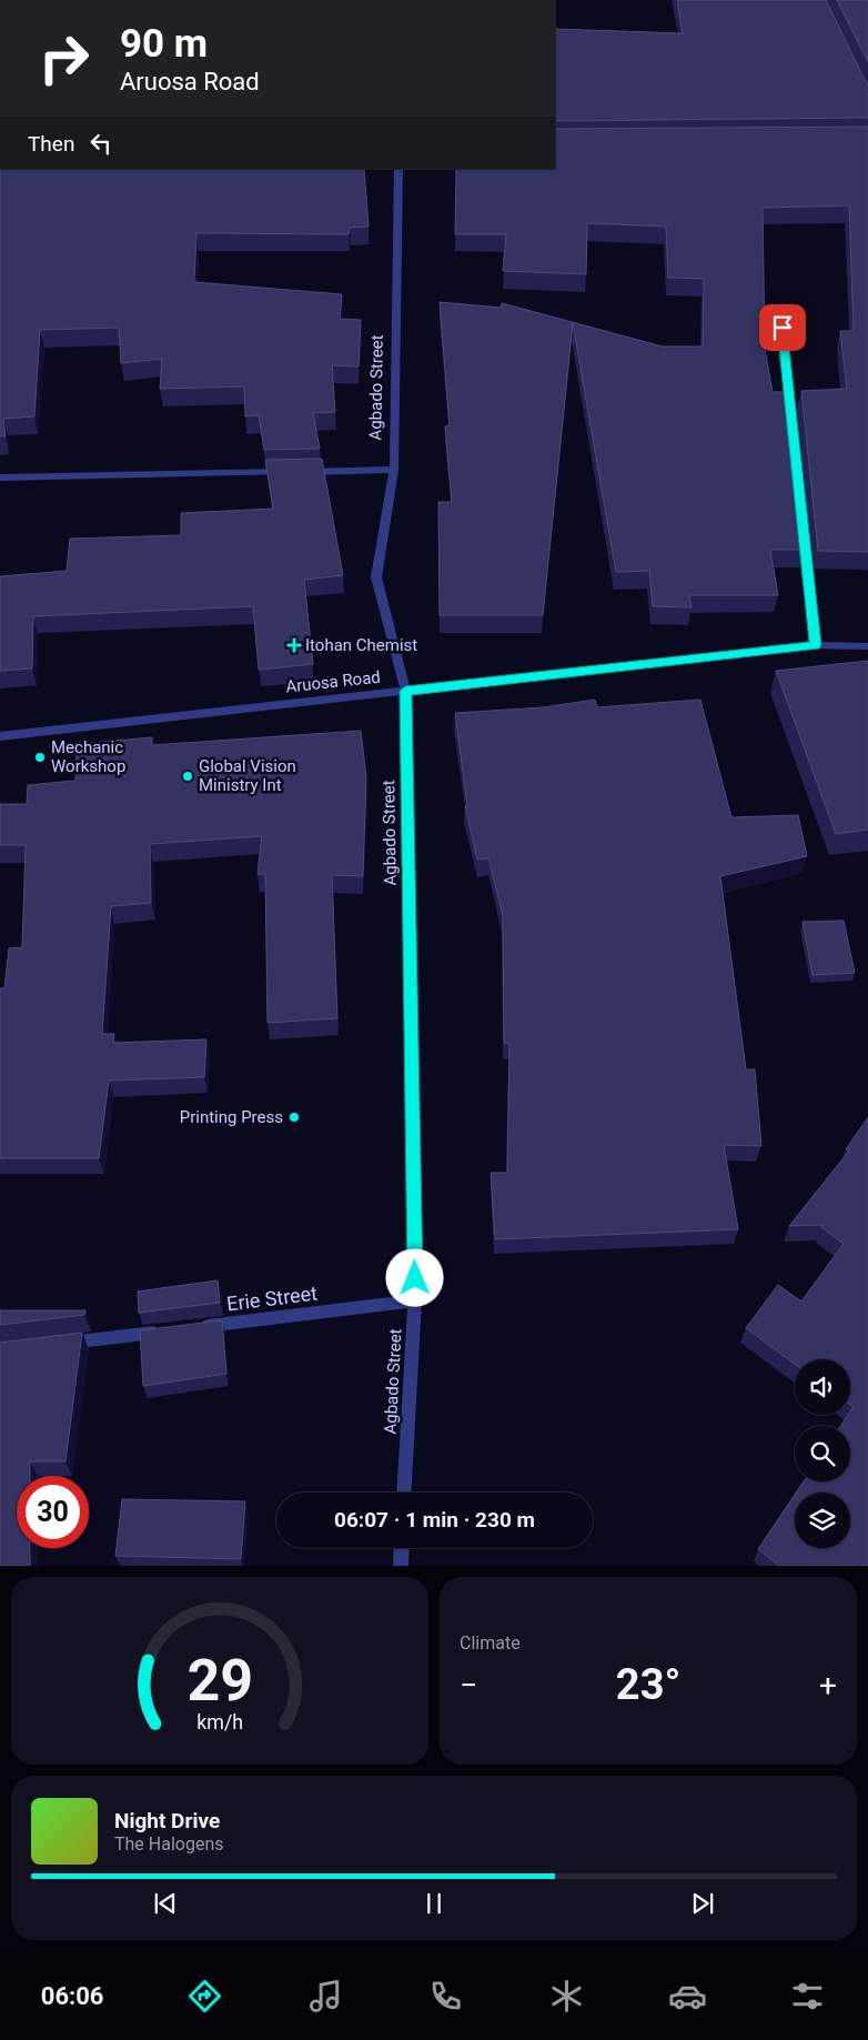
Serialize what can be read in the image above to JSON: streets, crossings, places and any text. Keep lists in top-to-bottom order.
{
  "streets": {
    "street": ["Agbado Street", "Aruosa Road", "Erie Street"]
  },
  "crossings": [
    ["Agbado Street", "Aruosa Road"],
    ["Agbado Street", "Erie Street"]
  ],
  "places": {
    "health": ["Itohan Chemist"],
    "other": ["Mechanic Workshop", "Global Vision Ministry Int", "Printing Press"]
  },
  "page": {
    "turn": ["90 m", "Aruosa Road"],
    "then": "Then",
    "limit": "30",
    "trip": "06:07 · 1 min · 230 m",
    "tile": "Climate",
    "heat": ["−", "23°", "+"],
    "song": ["Night Drive", "The Halogens"],
    "tabs": "06:06",
    "gauge": ["29", "km/h"]
  }
}
